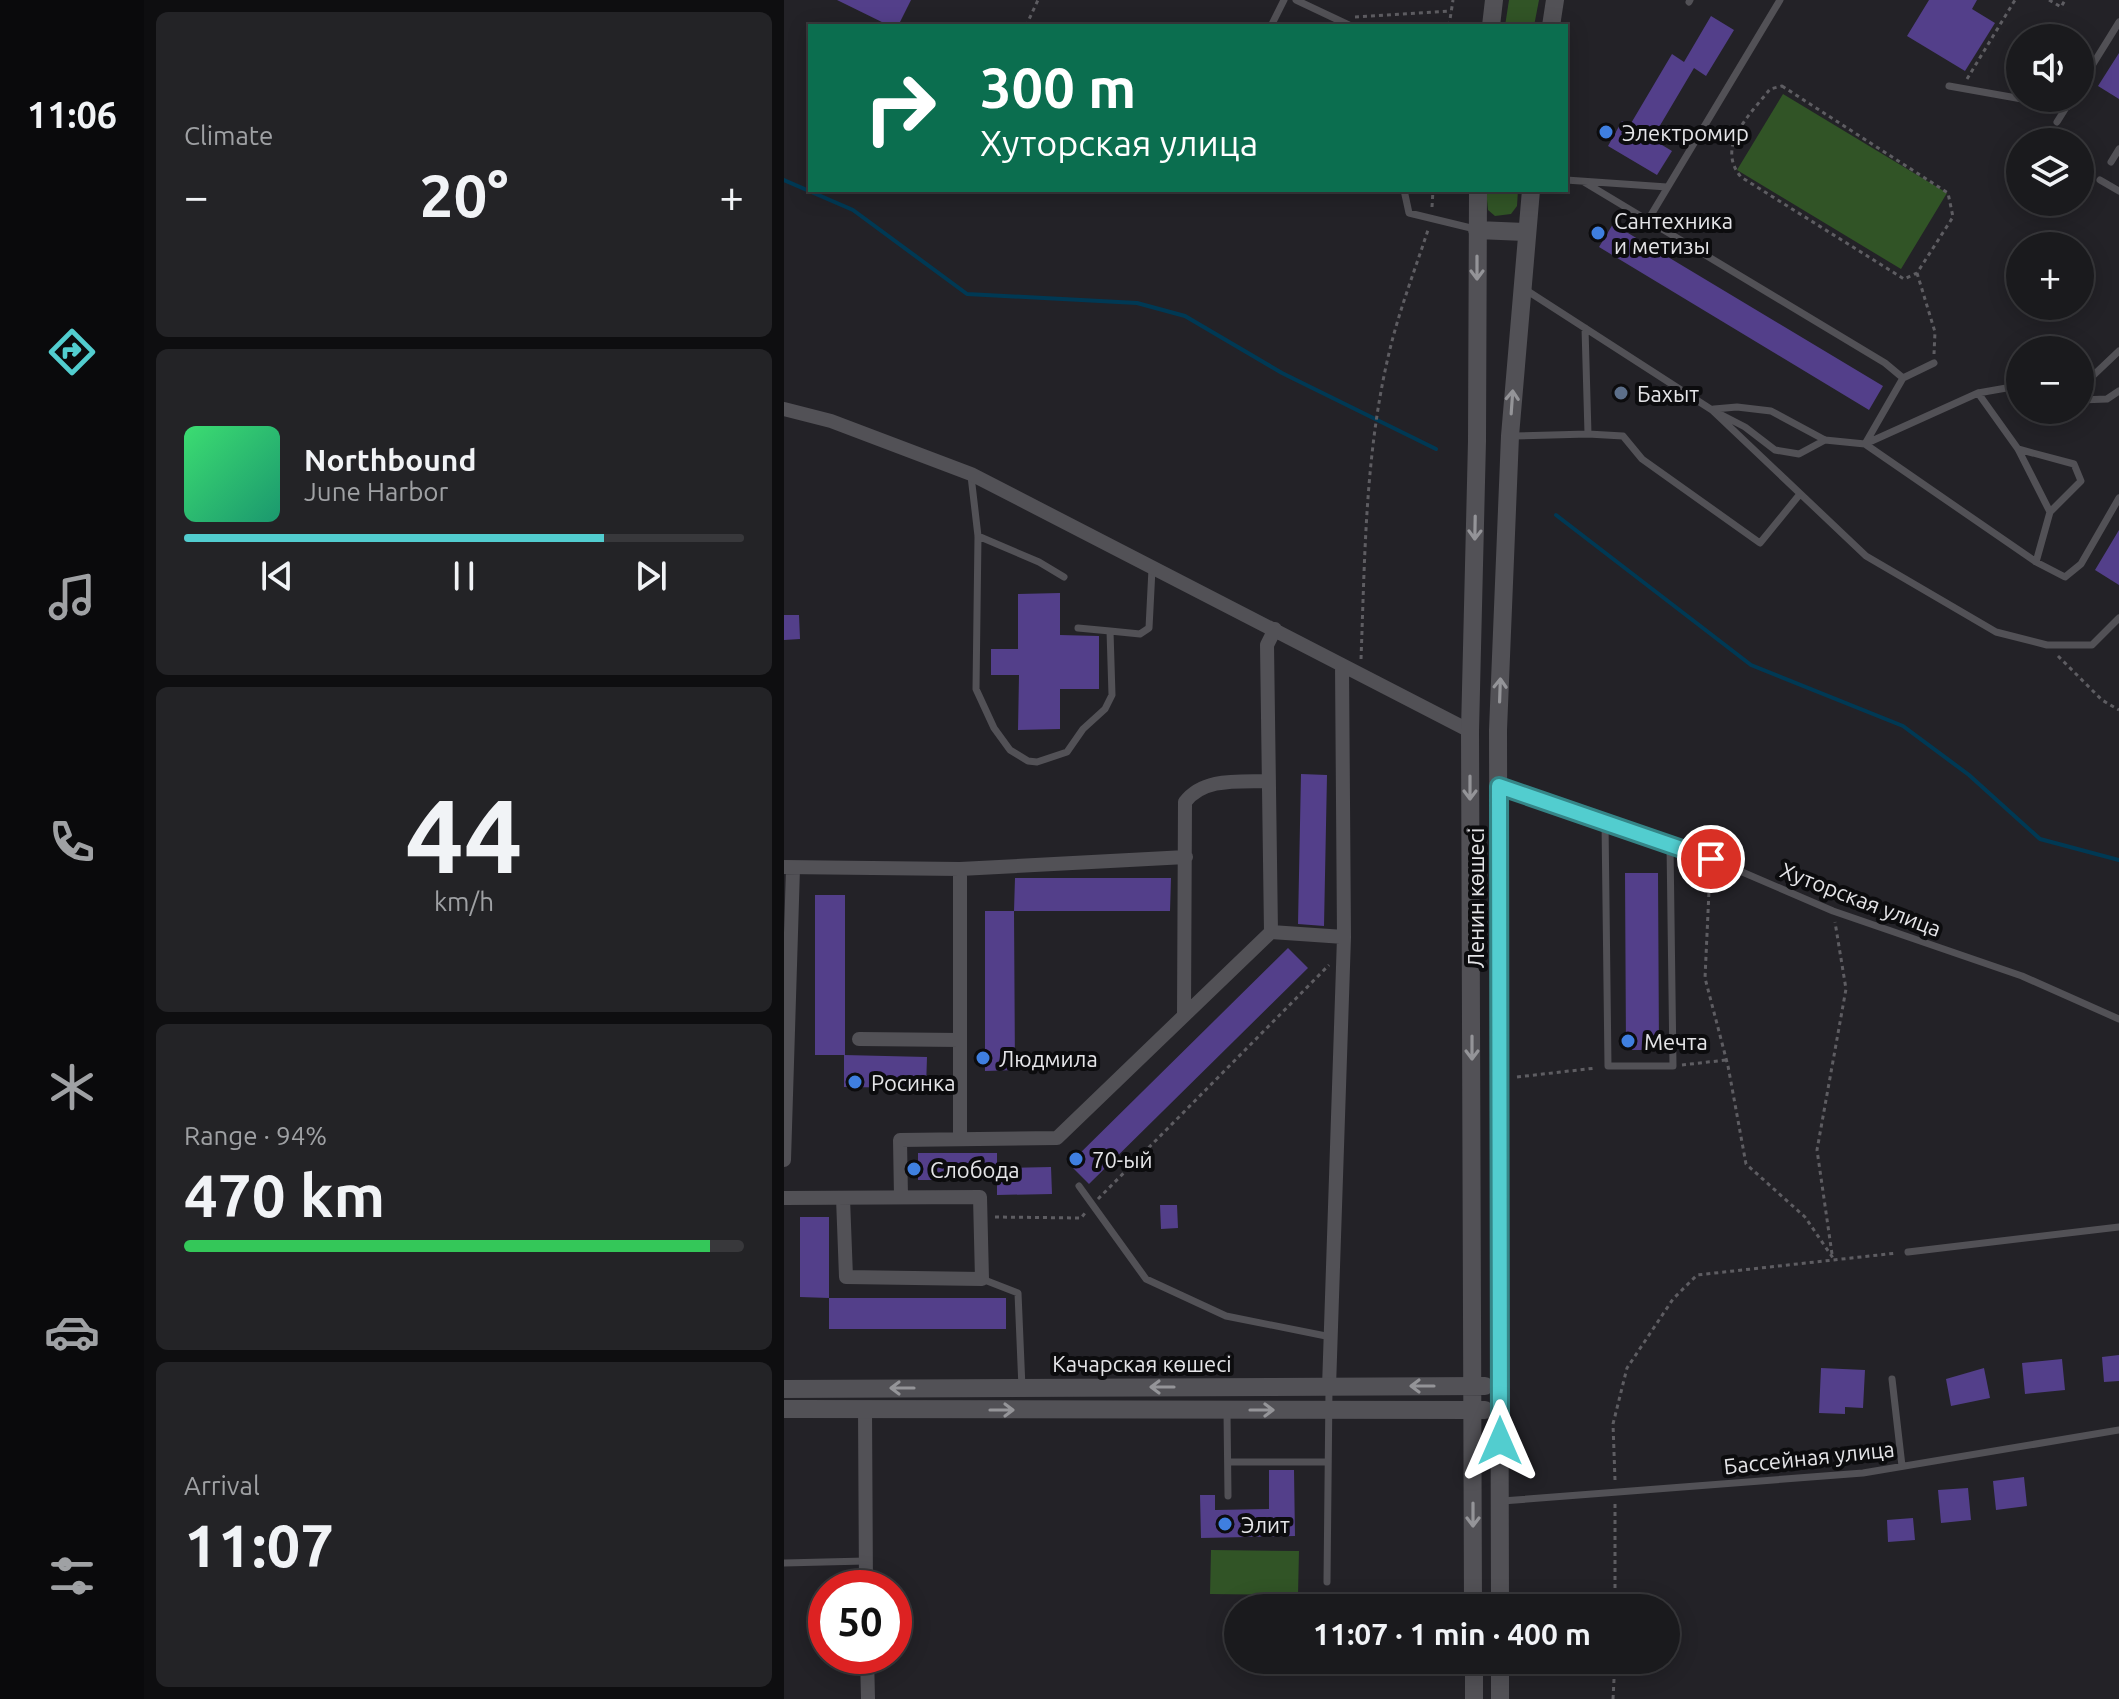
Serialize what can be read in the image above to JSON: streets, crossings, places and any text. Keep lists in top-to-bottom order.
{
  "streets": {
    "main road": ["Ленин көшесі", "Качарская көшесі"],
    "lane": ["Хуторская улица", "Бассейная улица"]
  },
  "crossings": [
    ["Ленин көшесі", "Хуторская улица"],
    ["Ленин көшесі", "Качарская көшесі"],
    ["Ленин көшесі", "Бассейная улица"]
  ],
  "places": [
    "Электромир",
    "Сантехника и метизы",
    "Бахыт",
    "Мечта",
    "Людмила",
    "Росинка",
    "70-ый",
    "Слобода",
    "Элит"
  ],
  "page": {
    "tabs": "11:06",
    "tile": [
      "Climate",
      ["44", "km/h"],
      ["Range · 94%", "470 km"],
      ["Arrival", "11:07"]
    ],
    "map_buttons": ["+", "−"],
    "turn": ["300 m", "Хуторская улица"],
    "heat": ["−", "20°", "+"],
    "song": ["Northbound", "June Harbor"],
    "limit": "50",
    "trip": "11:07 · 1 min · 400 m"
  }
}
